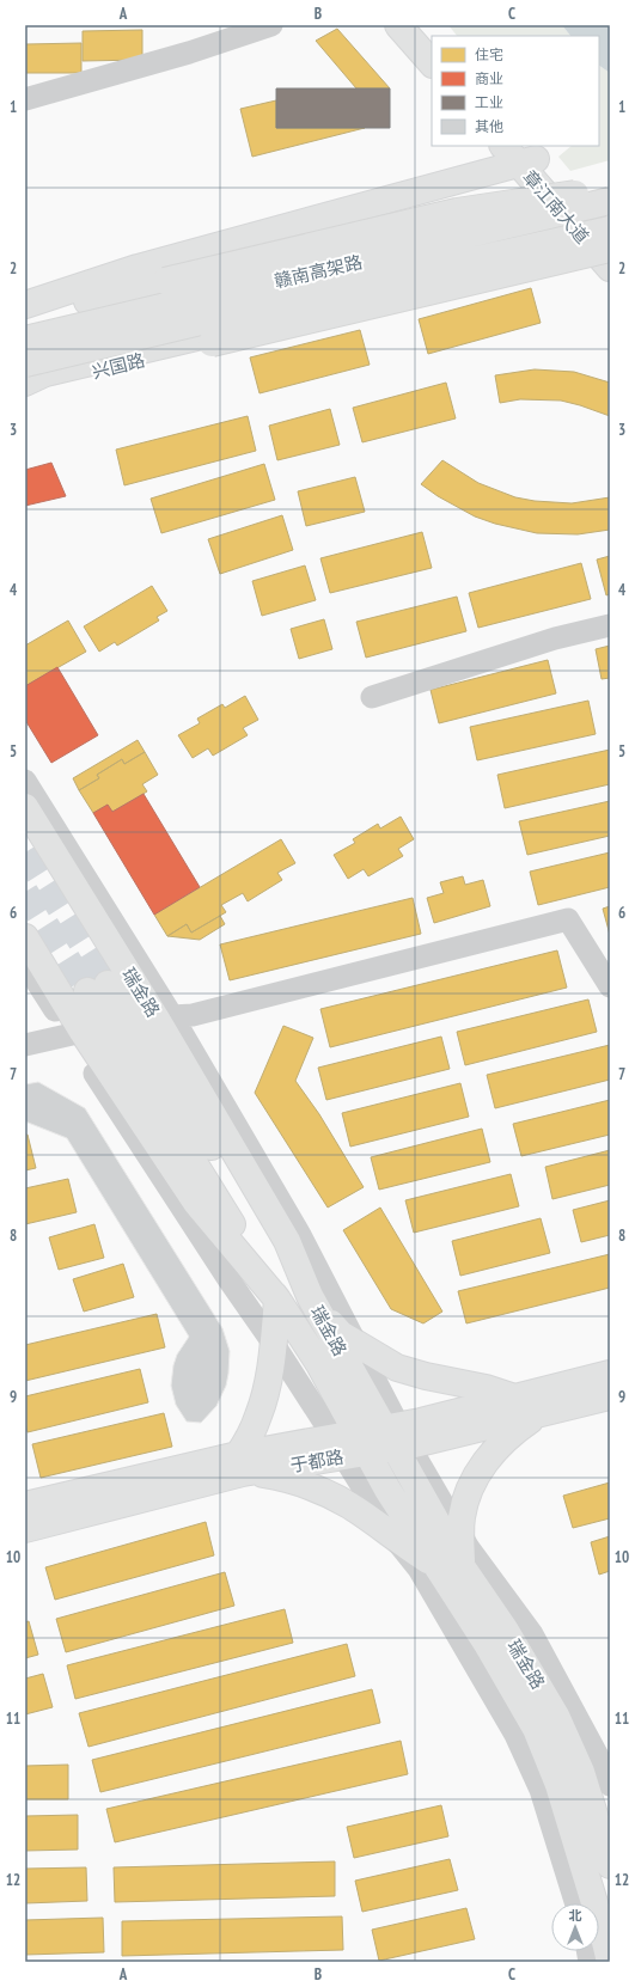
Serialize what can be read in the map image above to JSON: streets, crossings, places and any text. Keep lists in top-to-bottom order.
{
  "streets": {
    "main road": [
      "章江南大道",
      "赣南高架路",
      "兴国路",
      "瑞金路",
      "于都路"
    ]
  },
  "crossings": [
    ["章江南大道", "赣南高架路"],
    ["章江南大道", "兴国路"],
    ["赣南高架路", "兴国路"],
    ["瑞金路", "于都路"]
  ],
  "legend": [
    "住宅",
    "商业",
    "工业",
    "其他"
  ],
  "north": "top",
  "grid": {
    "columns": ["A", "B", "C"],
    "rows": [
      "1",
      "2",
      "3",
      "4",
      "5",
      "6",
      "7",
      "8",
      "9",
      "10",
      "11",
      "12"
    ]
  }
}
